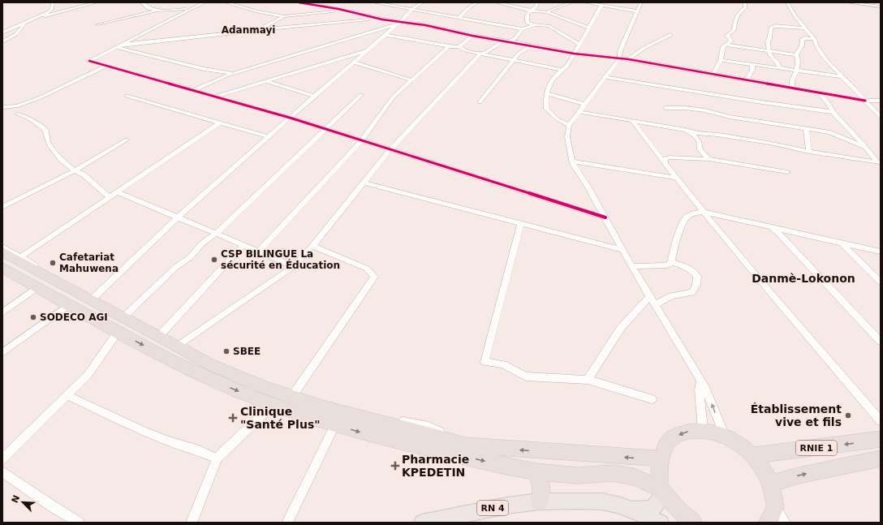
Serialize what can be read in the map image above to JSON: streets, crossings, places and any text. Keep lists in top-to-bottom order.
{
  "streets": {
    "highway": ["RNIE 1"],
    "main road": ["RN 4"]
  },
  "districts": ["Adanmayi", "Danmè-Lokonon"],
  "places": {
    "other": [
      "CSP BILINGUE La sécurité en Éducation",
      "Cafetariat Mahuwena",
      "SODECO AGI",
      "SBEE",
      "Établissement vive et fils"
    ],
    "health": ["Clinique \"Santé Plus\"", "Pharmacie KPEDETIN"]
  },
  "north": "top left"
}
